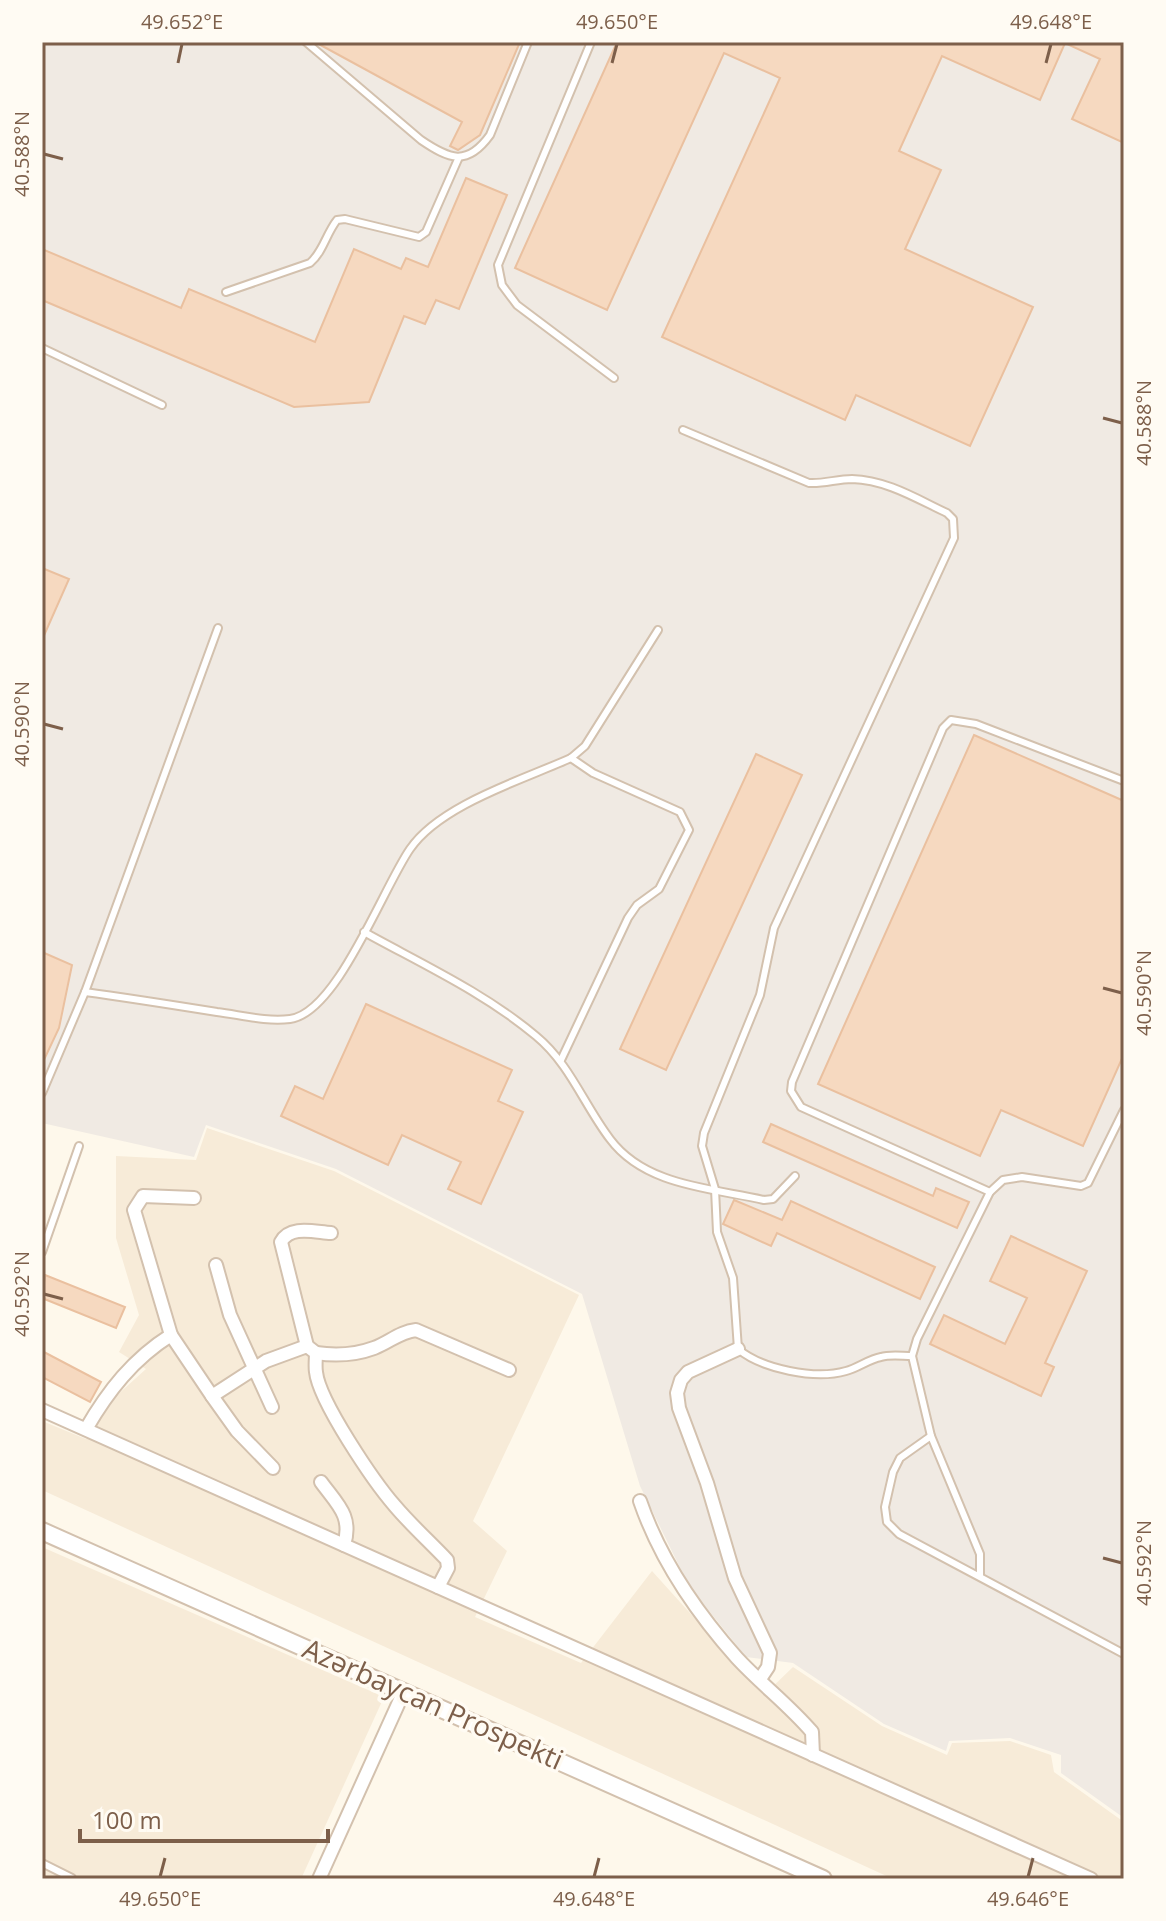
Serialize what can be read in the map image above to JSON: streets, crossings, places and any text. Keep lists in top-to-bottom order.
{
  "streets": {
    "street": ["Azərbaycan Prospekti"]
  },
  "scale_bar": "100 m",
  "coordinates": [
    "49.652°E",
    "49.650°E",
    "49.648°E",
    "40.588°N",
    "40.590°N",
    "40.592°N",
    "49.646°E"
  ]
}
